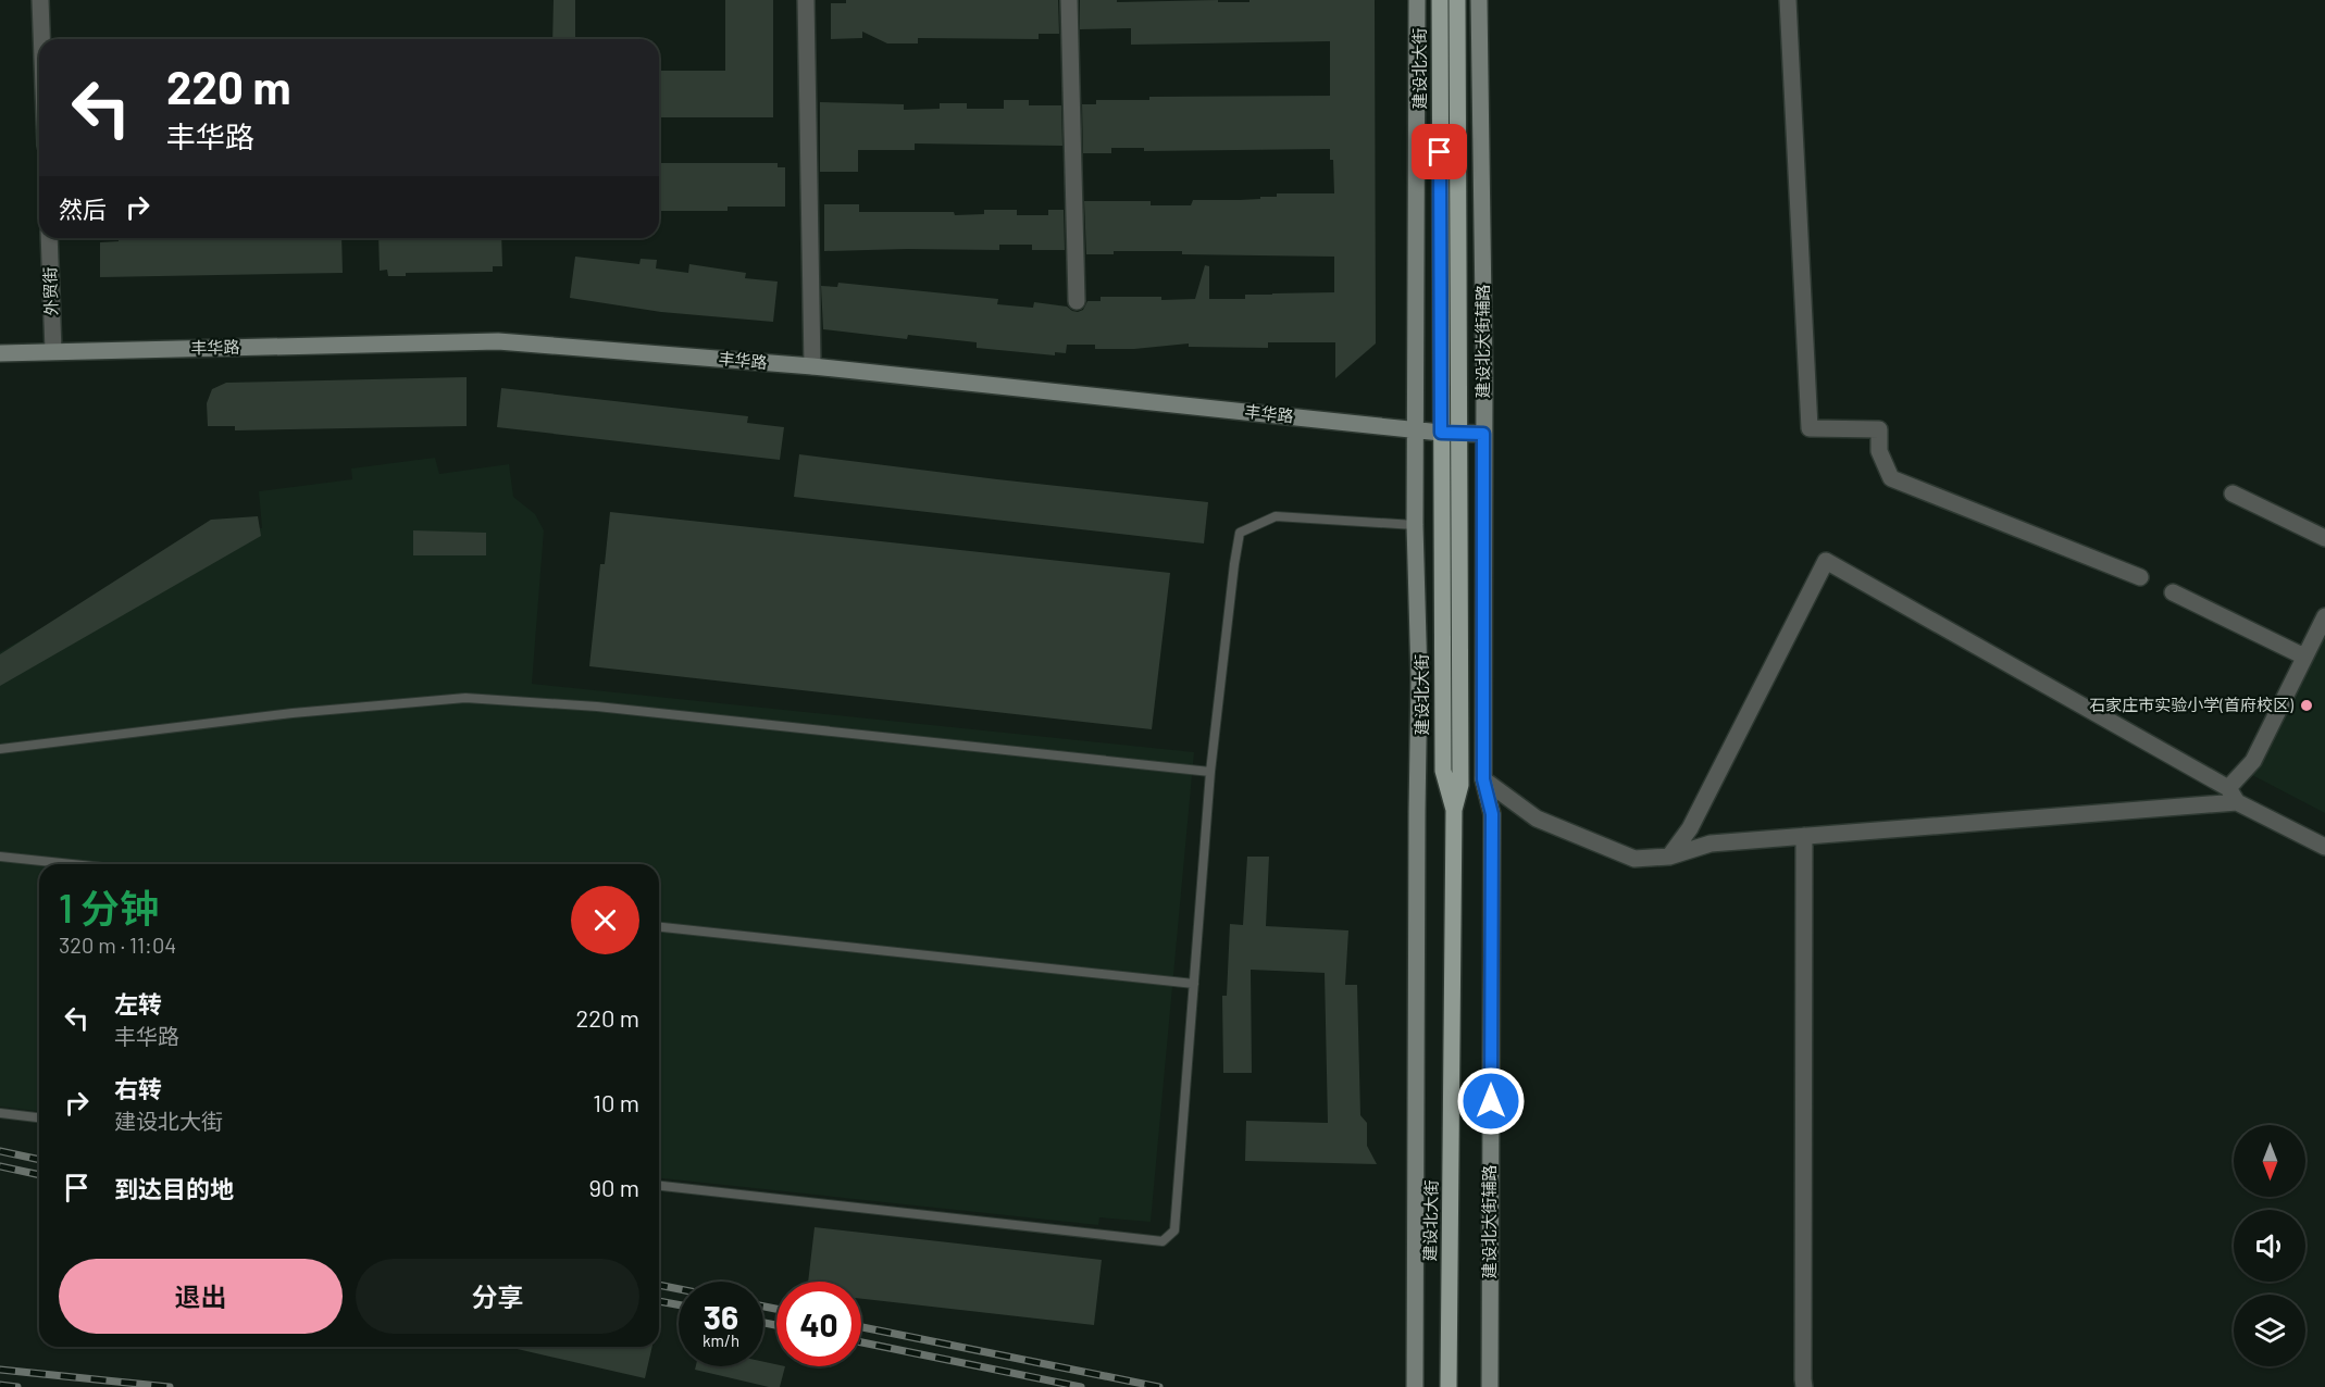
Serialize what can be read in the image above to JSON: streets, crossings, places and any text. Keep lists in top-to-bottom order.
{
  "streets": {
    "main road": ["建设北大街"],
    "street": ["外贸街", "建设北大街辅路", "丰华路"]
  },
  "crossings": [
    ["建设北大街", "丰华路"],
    ["外贸街", "丰华路"],
    ["建设北大街辅路", "丰华路"]
  ],
  "places": ["石家庄市实验小学(首府校区)"],
  "north": "bottom",
  "page": {
    "turn": ["220 m", "丰华路"],
    "then": "然后",
    "heading": ["1 分钟", "320 m · 11:04"],
    "list": [
      {
        "name": "左转",
        "note": "丰华路",
        "value": "220 m"
      },
      {
        "name": "右转",
        "note": "建设北大街",
        "value": "10 m"
      },
      {
        "name": "到达目的地",
        "value": "90 m"
      }
    ],
    "buttons": ["退出", "分享"],
    "speed": "36 km/h",
    "limit": "40"
  }
}
